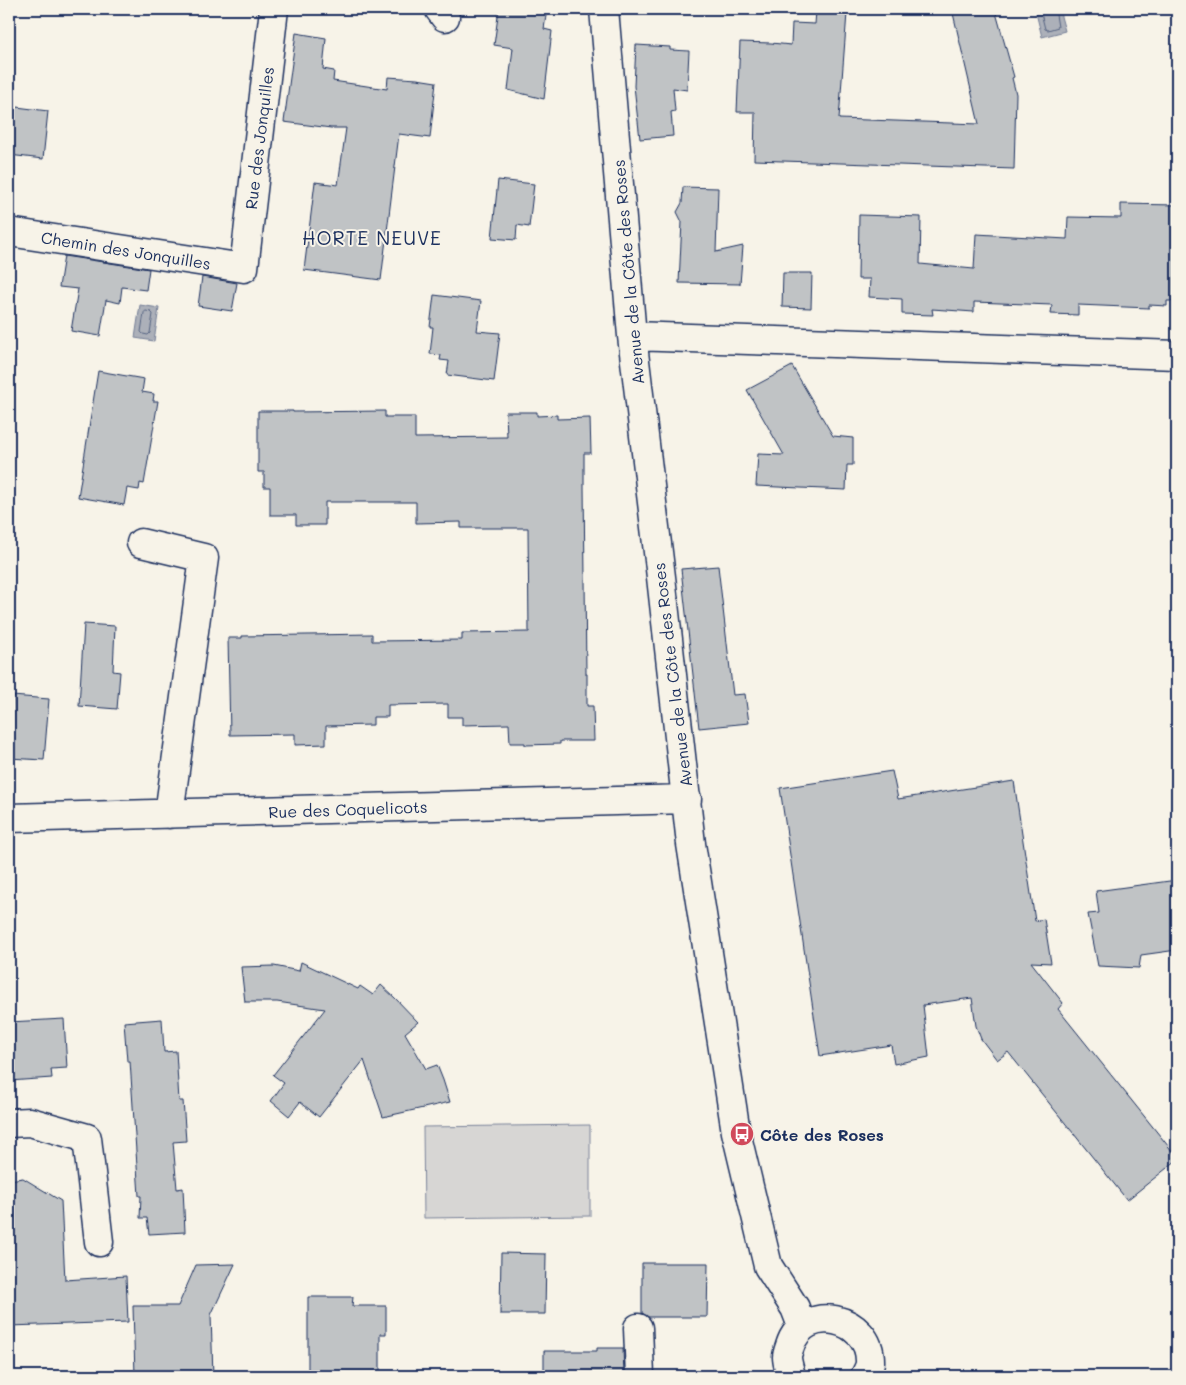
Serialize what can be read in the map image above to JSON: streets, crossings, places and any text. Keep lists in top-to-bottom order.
{
  "streets": {
    "street": [
      "Rue des Jonquilles",
      "Chemin des Jonquilles",
      "Avenue de la Côte des Roses",
      "Rue des Coquelicots"
    ]
  },
  "crossings": [
    ["Rue des Jonquilles", "Chemin des Jonquilles"],
    ["Avenue de la Côte des Roses", "Rue des Coquelicots"]
  ],
  "districts": ["HORTE NEUVE"],
  "places": {
    "bus stop": ["Côte des Roses"]
  }
}
